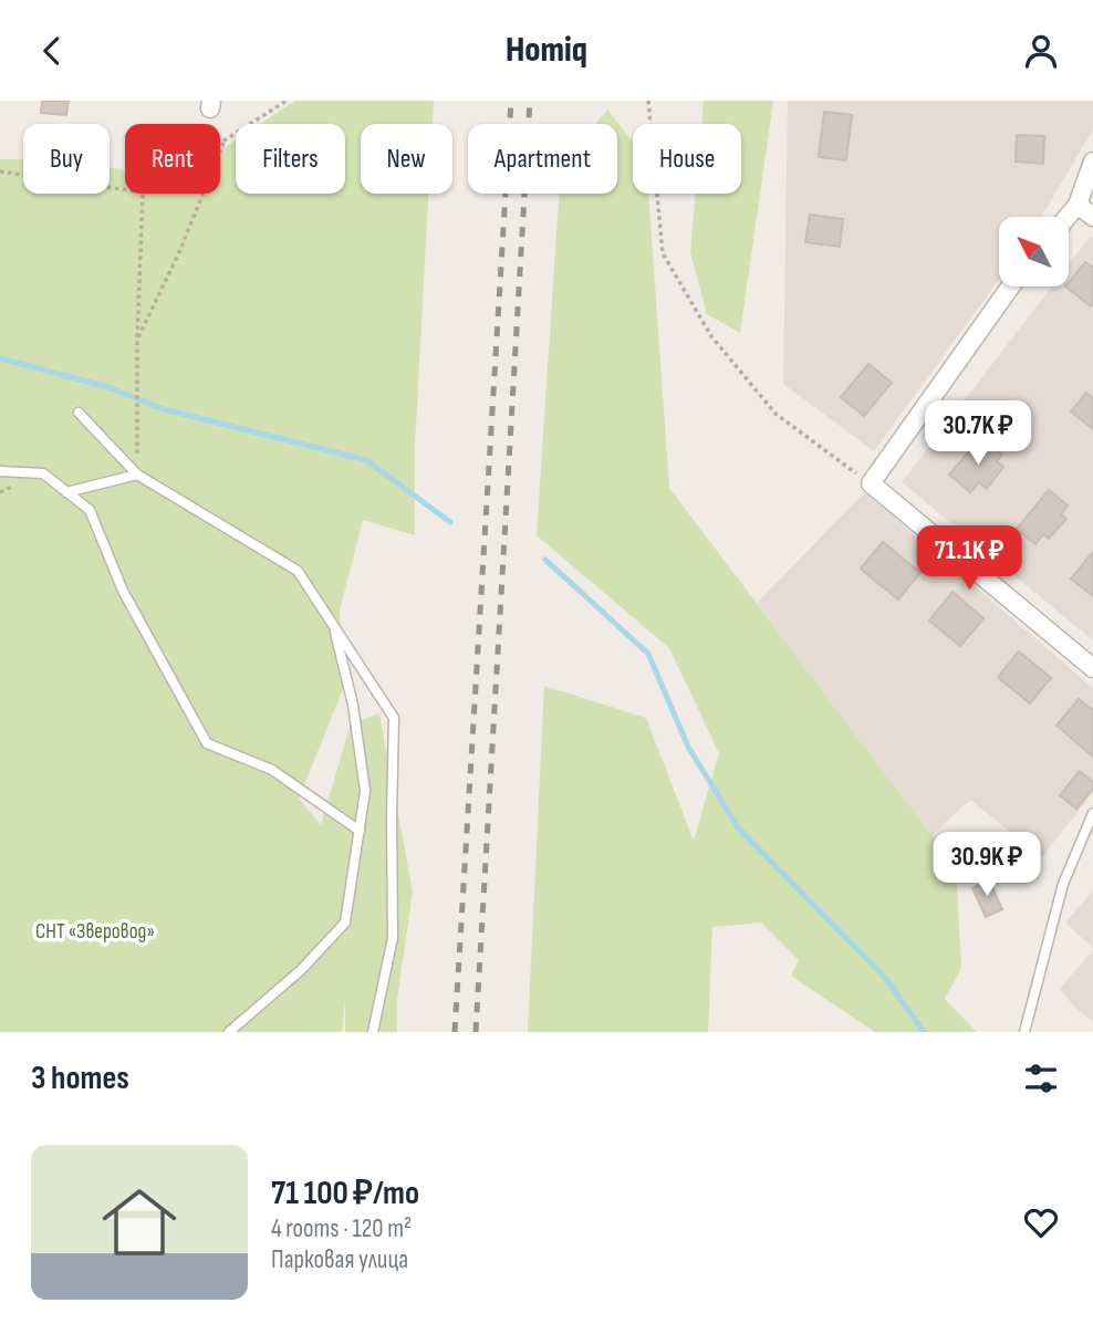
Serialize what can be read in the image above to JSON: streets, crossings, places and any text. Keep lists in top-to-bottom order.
{
  "parks": ["СНТ «Зверовод»"],
  "north": "top left",
  "page": {
    "header": "Homiq",
    "chip": [
      "Buy",
      "Rent",
      "Filters",
      "New",
      "Apartment",
      "House"
    ],
    "price": ["30.7K ₽", "71.1K ₽", "30.9K ₽"],
    "heading": "3 homes",
    "list": [
      {
        "name": "71 100 ₽/mo",
        "note": "4 rooms · 120 m² · Парковая улица"
      }
    ]
  }
}
